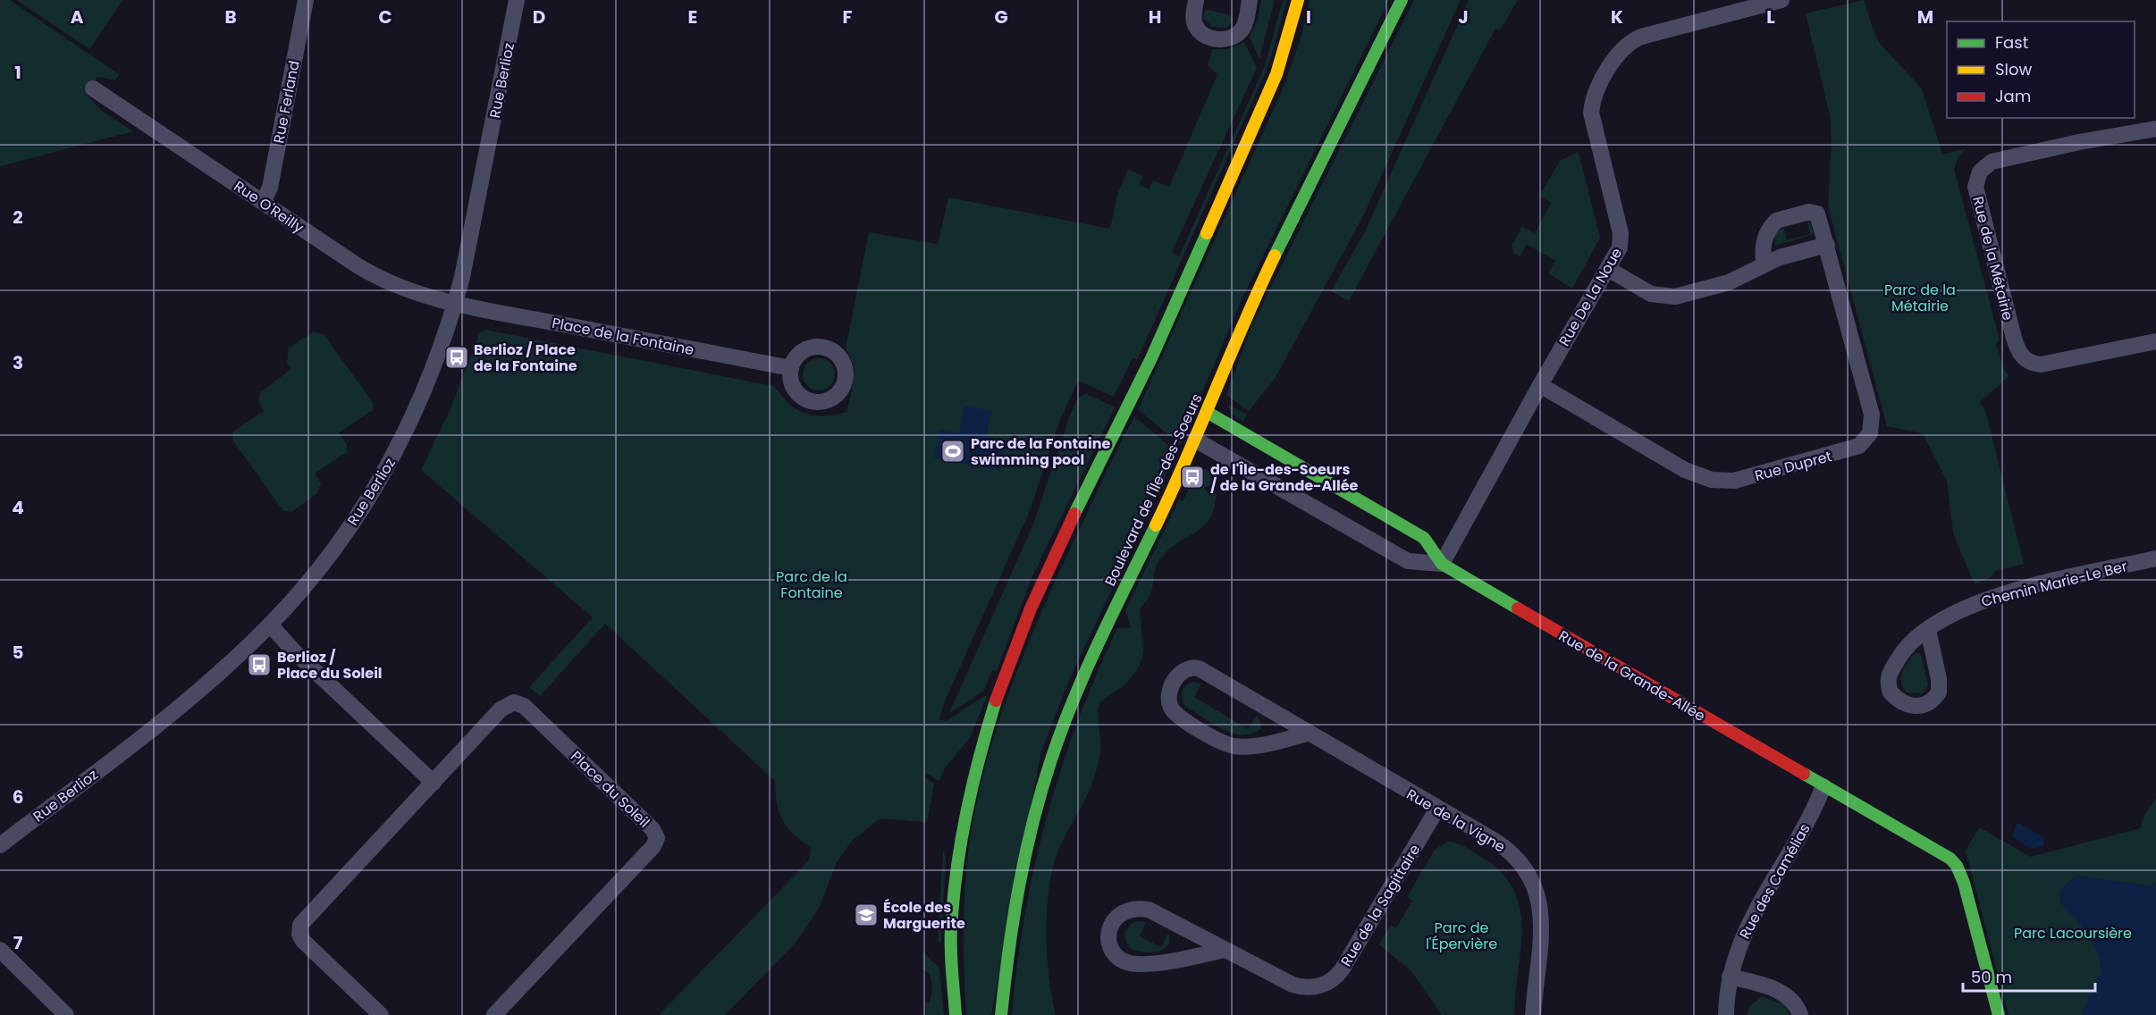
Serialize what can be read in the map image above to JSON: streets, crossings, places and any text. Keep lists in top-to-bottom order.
{
  "streets": {
    "street": [
      "Rue Berlioz",
      "Rue Ferland",
      "Rue O'Reilly",
      "Rue de la Métairie",
      "Rue De La Noue",
      "Place de la Fontaine",
      "Rue Dupret",
      "Boulevard de l'Île-des-Soeurs",
      "Chemin Marie-Le Ber",
      "Rue de la Grande-Allée",
      "Place du Soleil",
      "Rue de la Vigne",
      "Rue des Camélias",
      "Rue de la Sagittaire"
    ]
  },
  "crossings": [
    ["Rue Berlioz", "Rue O'Reilly"],
    ["Rue Berlioz", "Place de la Fontaine"],
    ["Rue Ferland", "Rue O'Reilly"],
    ["Rue O'Reilly", "Place de la Fontaine"],
    ["Rue De La Noue", "Rue Dupret"],
    ["Rue De La Noue", "Rue de la Grande-Allée"],
    ["Boulevard de l'Île-des-Soeurs", "Rue de la Grande-Allée"],
    ["Rue de la Grande-Allée", "Rue des Camélias"],
    ["Rue de la Vigne", "Rue de la Sagittaire"]
  ],
  "parks": [
    "Parc de la Métairie",
    "Parc de la Fontaine",
    "Parc de l'Épervière",
    "Parc Lacoursière"
  ],
  "places": {
    "bus stop": ["Berlioz / Place de la Fontaine", "de l'Île-des-Soeurs / de la Grande-Allée", "Berlioz / Place du Soleil"],
    "sports": ["Parc de la Fontaine swimming pool"],
    "school or university": ["École des Marguerite"]
  },
  "legend": ["Fast", "Slow", "Jam"],
  "scale_bar": "50 m",
  "grid": {
    "columns": [
      "A",
      "B",
      "C",
      "D",
      "E",
      "F",
      "G",
      "H",
      "I",
      "J",
      "K",
      "L",
      "M"
    ],
    "rows": [
      "1",
      "2",
      "3",
      "4",
      "5",
      "6",
      "7"
    ]
  }
}
